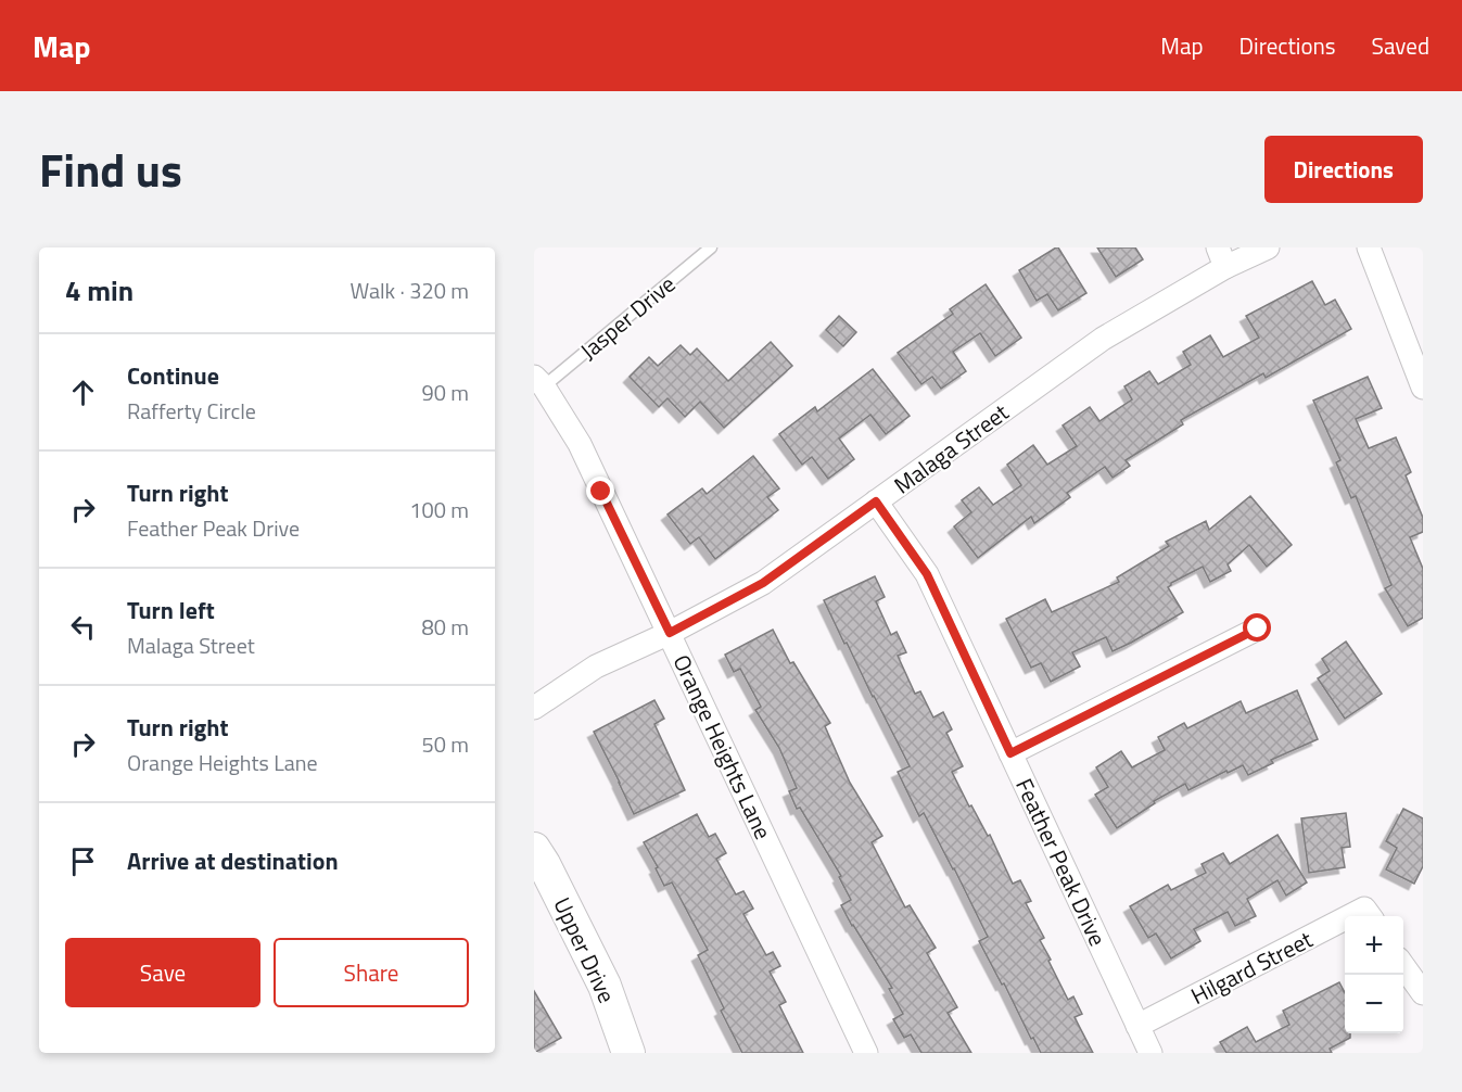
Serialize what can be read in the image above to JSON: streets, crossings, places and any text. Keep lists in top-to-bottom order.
{
  "streets": {
    "main road": ["Upper Drive"],
    "street": [
      "Malaga Street",
      "Orange Heights Lane",
      "Feather Peak Drive",
      "Hilgard Street"
    ],
    "lane": ["Jasper Drive"]
  },
  "crossings": [
    ["Jasper Drive", "Orange Heights Lane"],
    ["Malaga Street", "Orange Heights Lane"],
    ["Malaga Street", "Feather Peak Drive"],
    ["Feather Peak Drive", "Hilgard Street"]
  ],
  "page": {
    "header": "Map",
    "nav": ["Map", "Directions", "Saved"],
    "title": "Find us",
    "buttons": [
      "Directions",
      ["Save", "Share"]
    ],
    "heading": ["4 min", "Walk · 320 m"],
    "list": [
      ["Continue", "Rafferty Circle", "90 m"],
      ["Turn right", "Feather Peak Drive", "100 m"],
      ["Turn left", "Malaga Street", "80 m"],
      ["Turn right", "Orange Heights Lane", "50 m"],
      "Arrive at destination"
    ],
    "map_buttons": ["+", "−"]
  }
}
